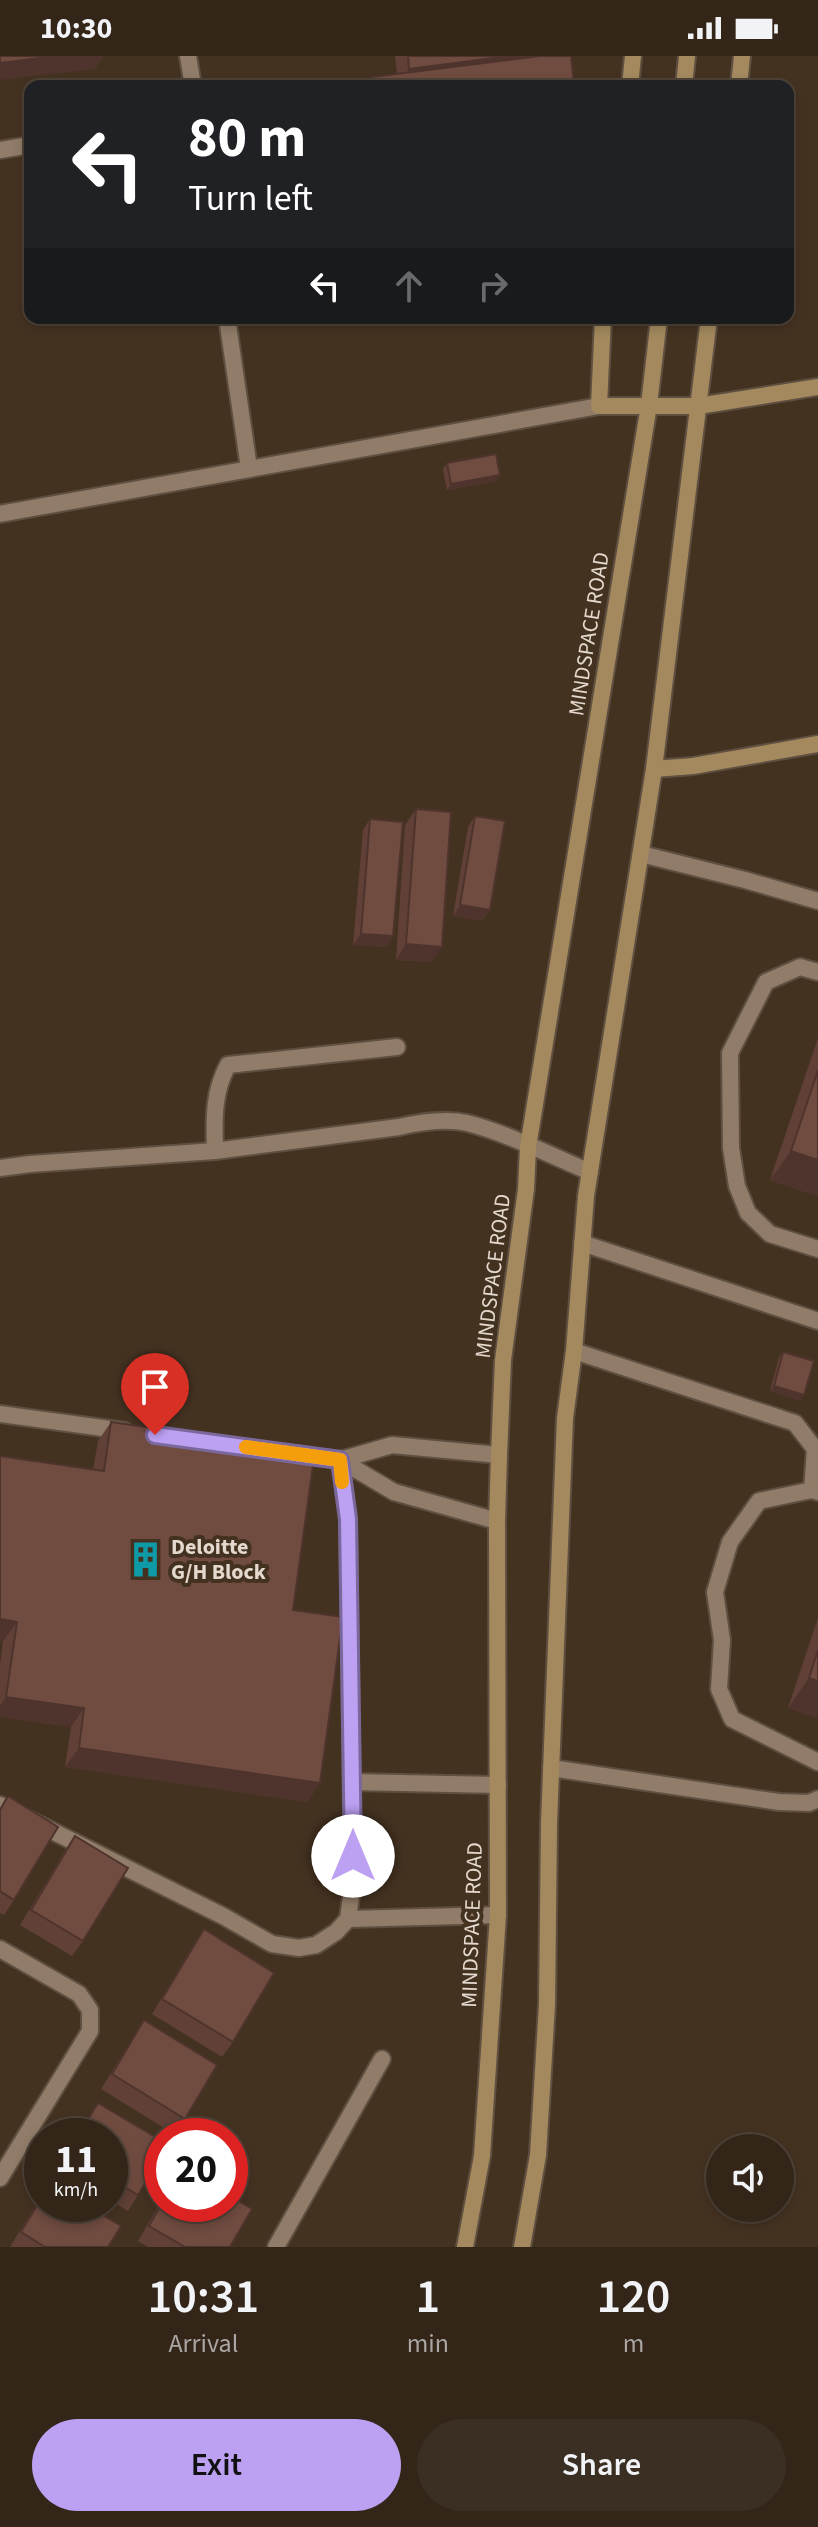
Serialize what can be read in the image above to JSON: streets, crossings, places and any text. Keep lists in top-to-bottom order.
{
  "streets": {
    "main road": ["MINDSPACE ROAD"]
  },
  "places": {
    "building": ["Deloitte G/H Block"]
  },
  "page": {
    "status": "10:30",
    "turn": ["80 m", "Turn left"],
    "speed": "11 km/h",
    "limit": "20",
    "eta": [
      "10:31",
      "Arrival",
      "1",
      "min",
      "120",
      "m"
    ],
    "buttons": ["Exit", "Share"]
  }
}
